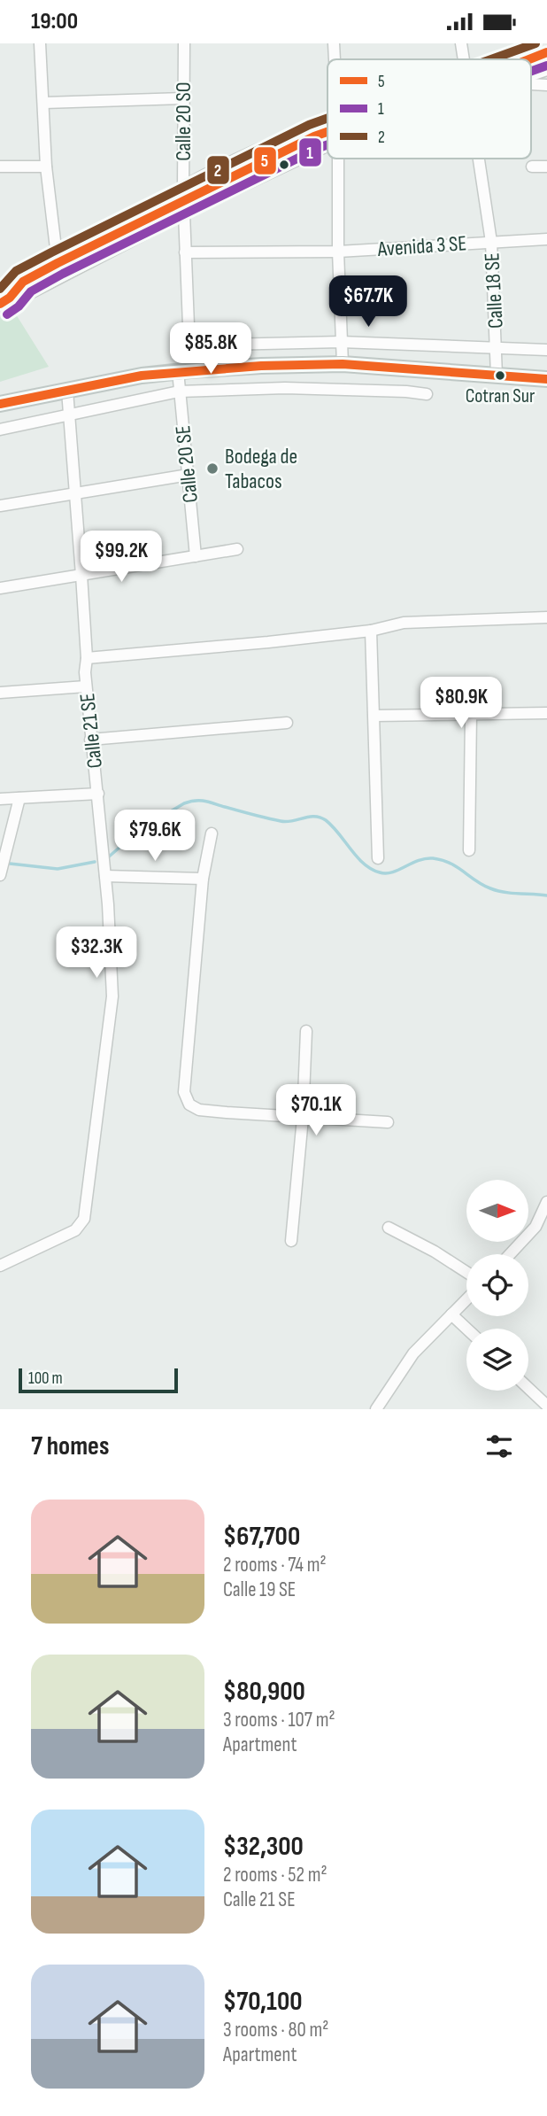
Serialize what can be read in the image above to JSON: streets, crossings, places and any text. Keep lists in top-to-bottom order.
{
  "streets": {
    "street": [
      "Calle 20 SO",
      "Avenida 3 SE",
      "Calle 18 SE",
      "Calle 20 SE",
      "Calle 21 SE"
    ]
  },
  "crossings": [
    ["Avenida 3 SE", "Calle 18 SE"],
    ["Avenida 3 SE", "Calle 20 SE"]
  ],
  "places": ["Cotran Sur", "Bodega de Tabacos"],
  "lines": ["transit line 2", "transit line 5", "transit line 1"],
  "legend": ["5", "1", "2"],
  "scale_bar": "100 m",
  "north": "right",
  "page": {
    "status": "19:00",
    "price": [
      "$67.7K",
      "$85.8K",
      "$99.2K",
      "$80.9K",
      "$79.6K",
      "$32.3K",
      "$70.1K"
    ],
    "scale": "100 m",
    "heading": "7 homes",
    "list": [
      {
        "name": "$67,700",
        "note": "2 rooms · 74 m² · Calle 19 SE"
      },
      {
        "name": "$80,900",
        "note": "3 rooms · 107 m² · Apartment"
      },
      {
        "name": "$32,300",
        "note": "2 rooms · 52 m² · Calle 21 SE"
      },
      {
        "name": "$70,100",
        "note": "3 rooms · 80 m² · Apartment"
      }
    ]
  }
}
